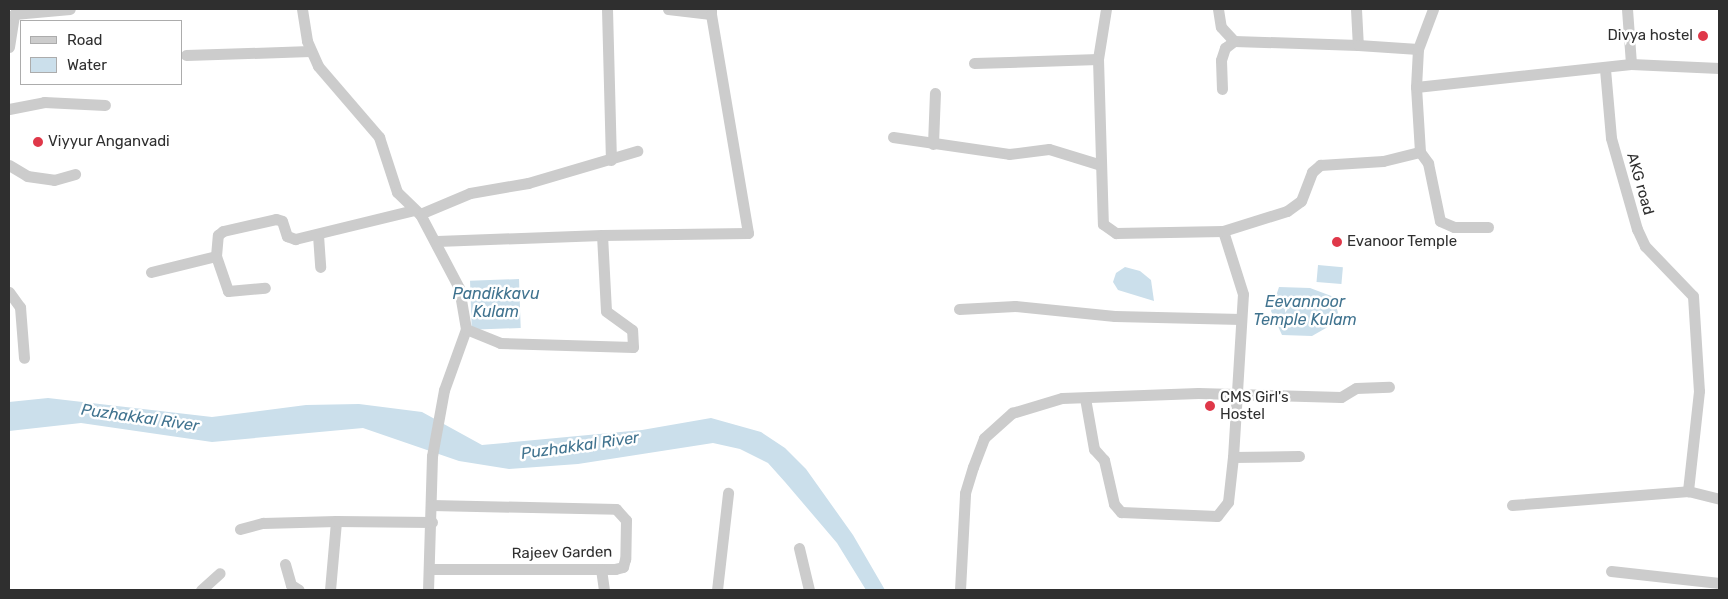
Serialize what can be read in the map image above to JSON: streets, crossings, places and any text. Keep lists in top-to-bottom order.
{
  "streets": {
    "street": ["AKG road", "Rajeev Garden"]
  },
  "water": ["Pandikkavu Kulam", "Eevannoor Temple Kulam", "Puzhakkal River"],
  "places": [
    "Divya hostel",
    "Viyyur Anganvadi",
    "Evanoor Temple",
    "CMS Girl's Hostel"
  ],
  "legend": ["Road", "Water"]
}
